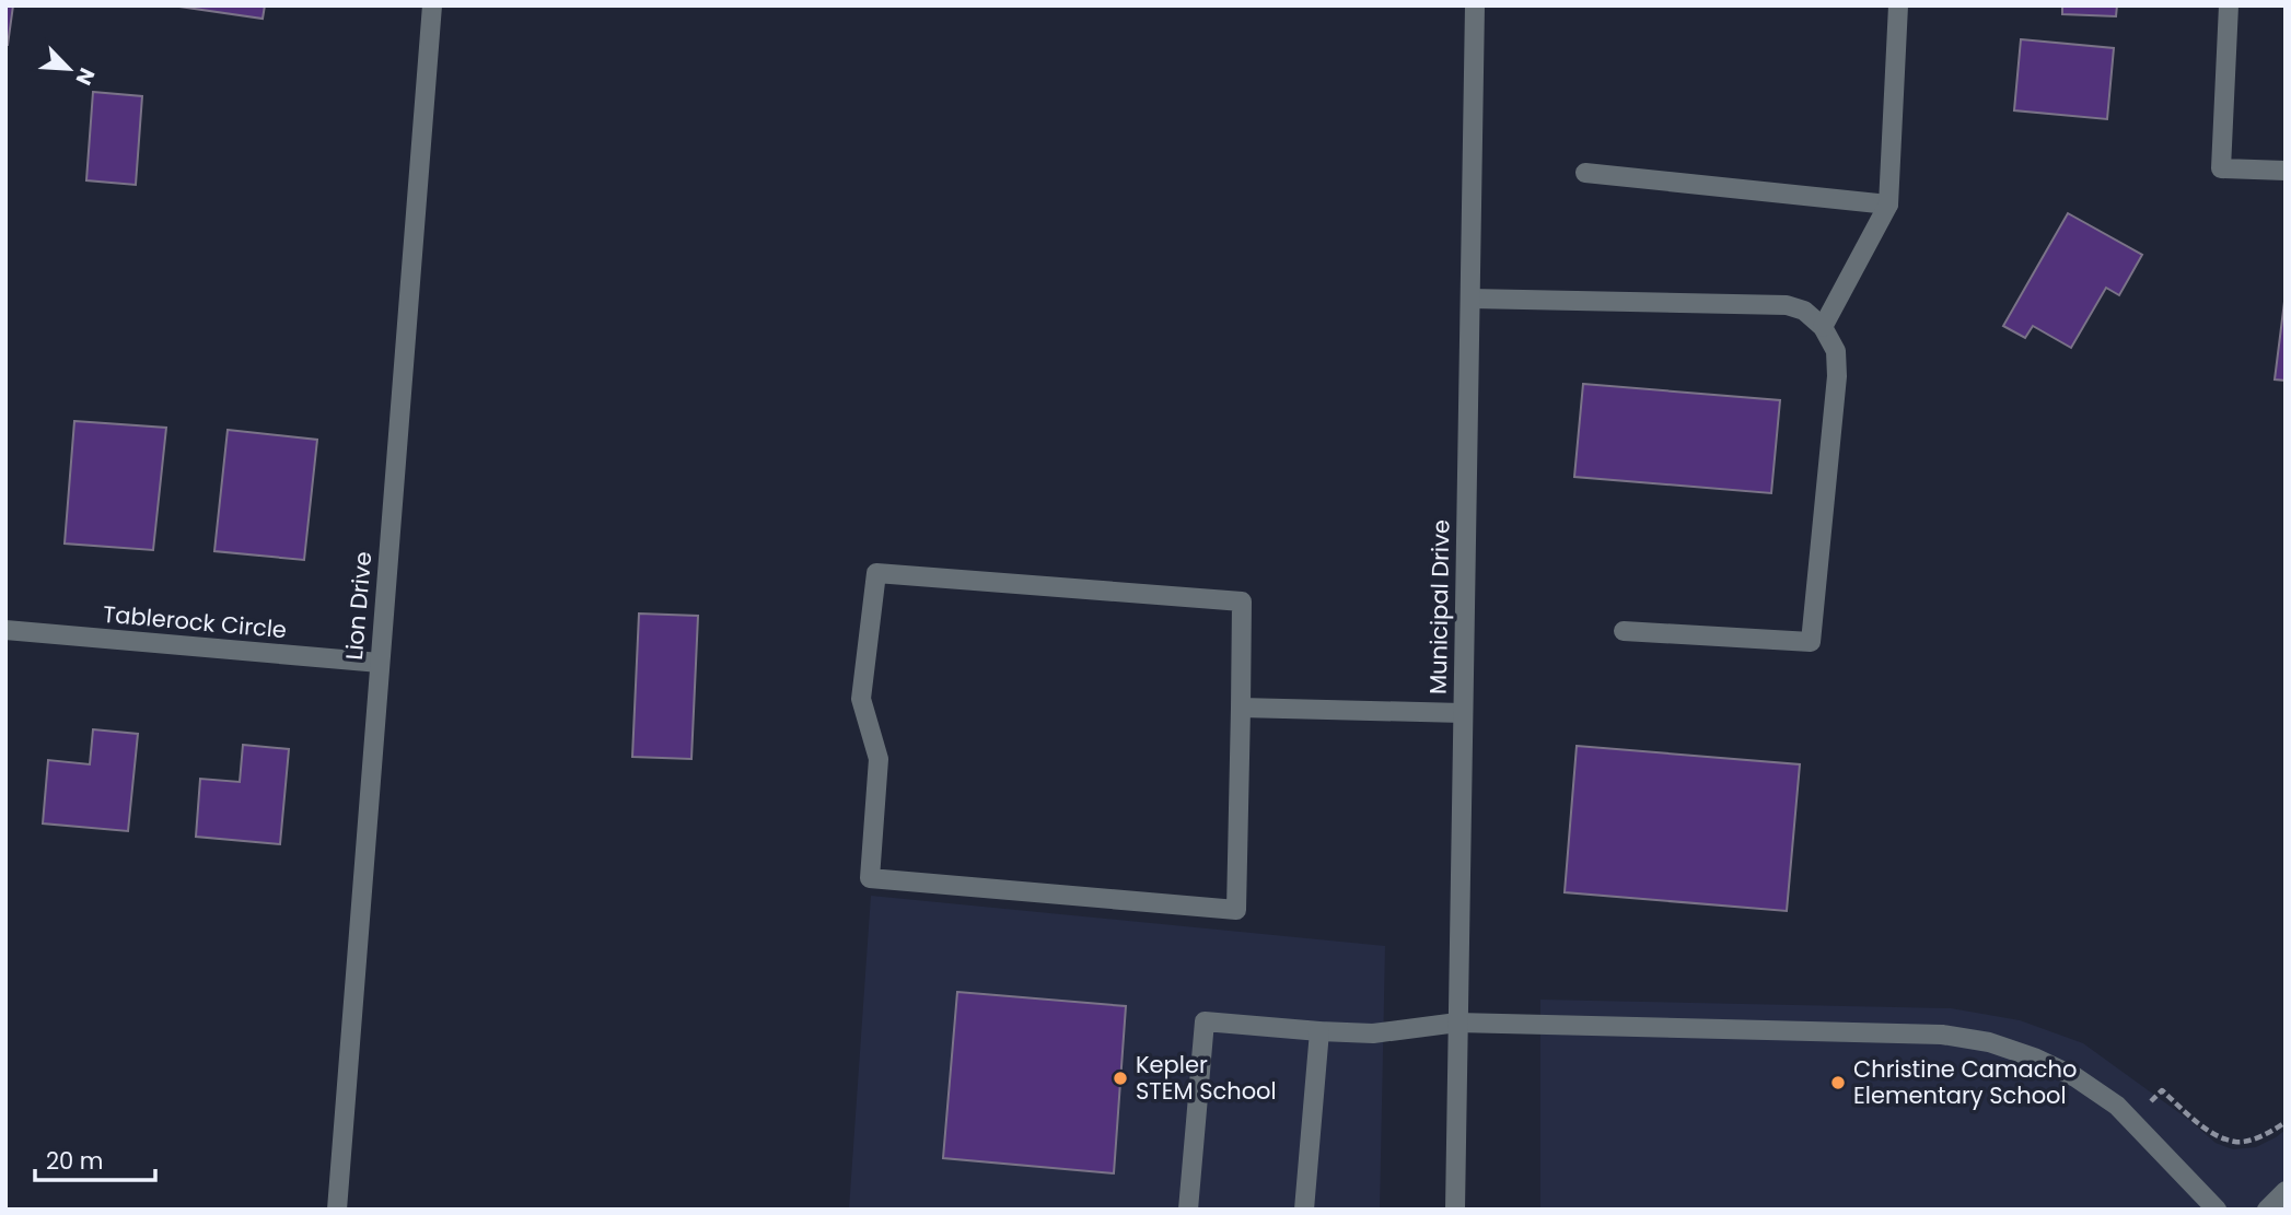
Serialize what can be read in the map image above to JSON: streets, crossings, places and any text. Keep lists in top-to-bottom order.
{
  "streets": {
    "street": ["Lion Drive", "Municipal Drive", "Tablerock Circle"]
  },
  "crossings": [
    ["Lion Drive", "Tablerock Circle"]
  ],
  "places": ["Kepler STEM School", "Christine Camacho Elementary School"],
  "scale_bar": "20 m",
  "north": "bottom right"
}
